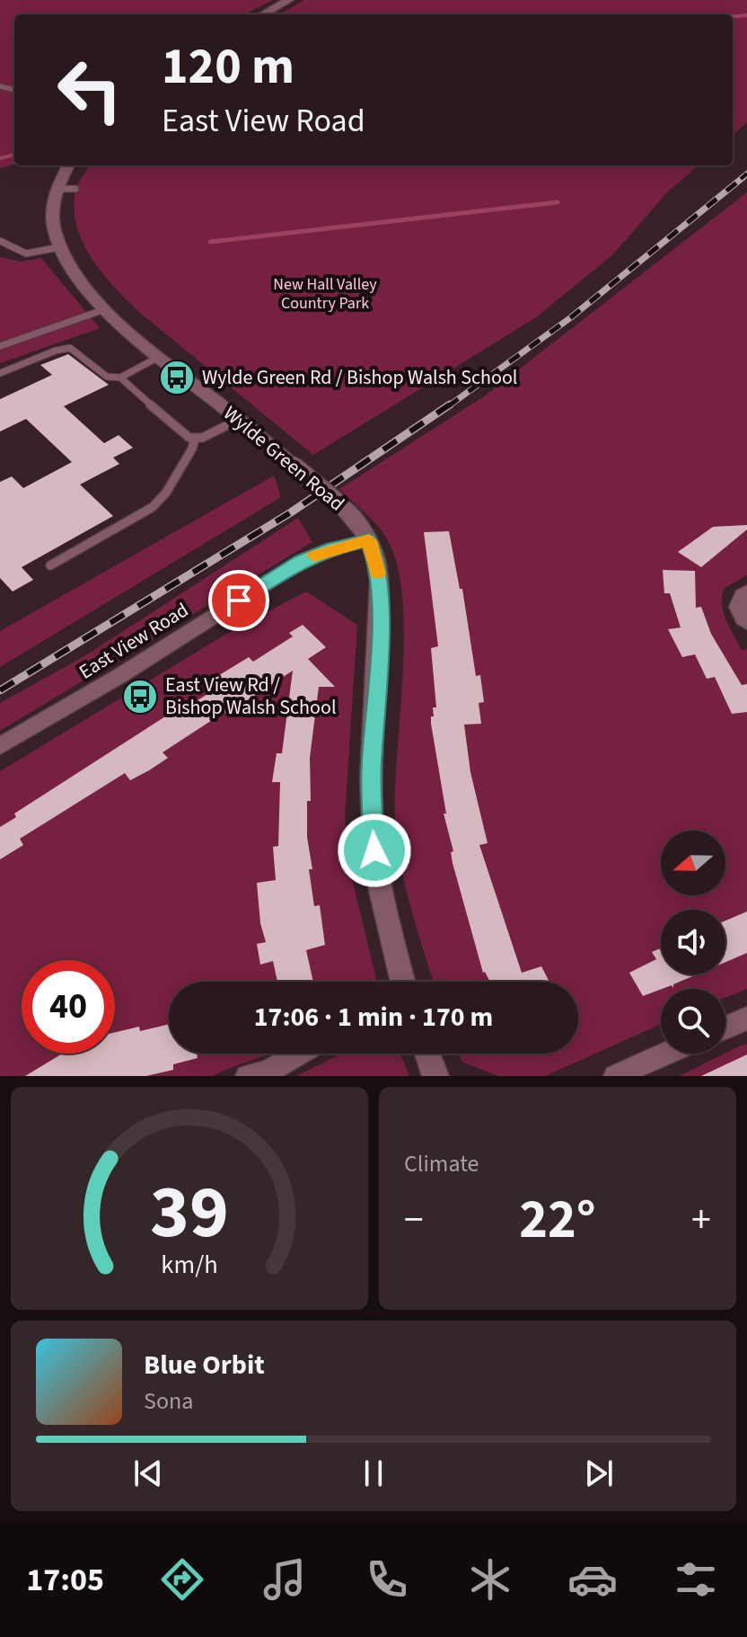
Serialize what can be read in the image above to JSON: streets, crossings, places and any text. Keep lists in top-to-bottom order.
{
  "streets": {
    "street": ["Wylde Green Road", "East View Road"]
  },
  "crossings": [
    ["Wylde Green Road", "East View Road"]
  ],
  "parks": ["New Hall Valley Country Park"],
  "places": {
    "bus stop": ["Wylde Green Rd / Bishop Walsh School", "East View Rd / Bishop Walsh School"]
  },
  "north": "left",
  "page": {
    "turn": ["120 m", "East View Road"],
    "limit": "40",
    "trip": "17:06 · 1 min · 170 m",
    "tile": "Climate",
    "heat": ["−", "22°", "+"],
    "song": ["Blue Orbit", "Sona"],
    "tabs": "17:05",
    "gauge": ["39", "km/h"]
  }
}
